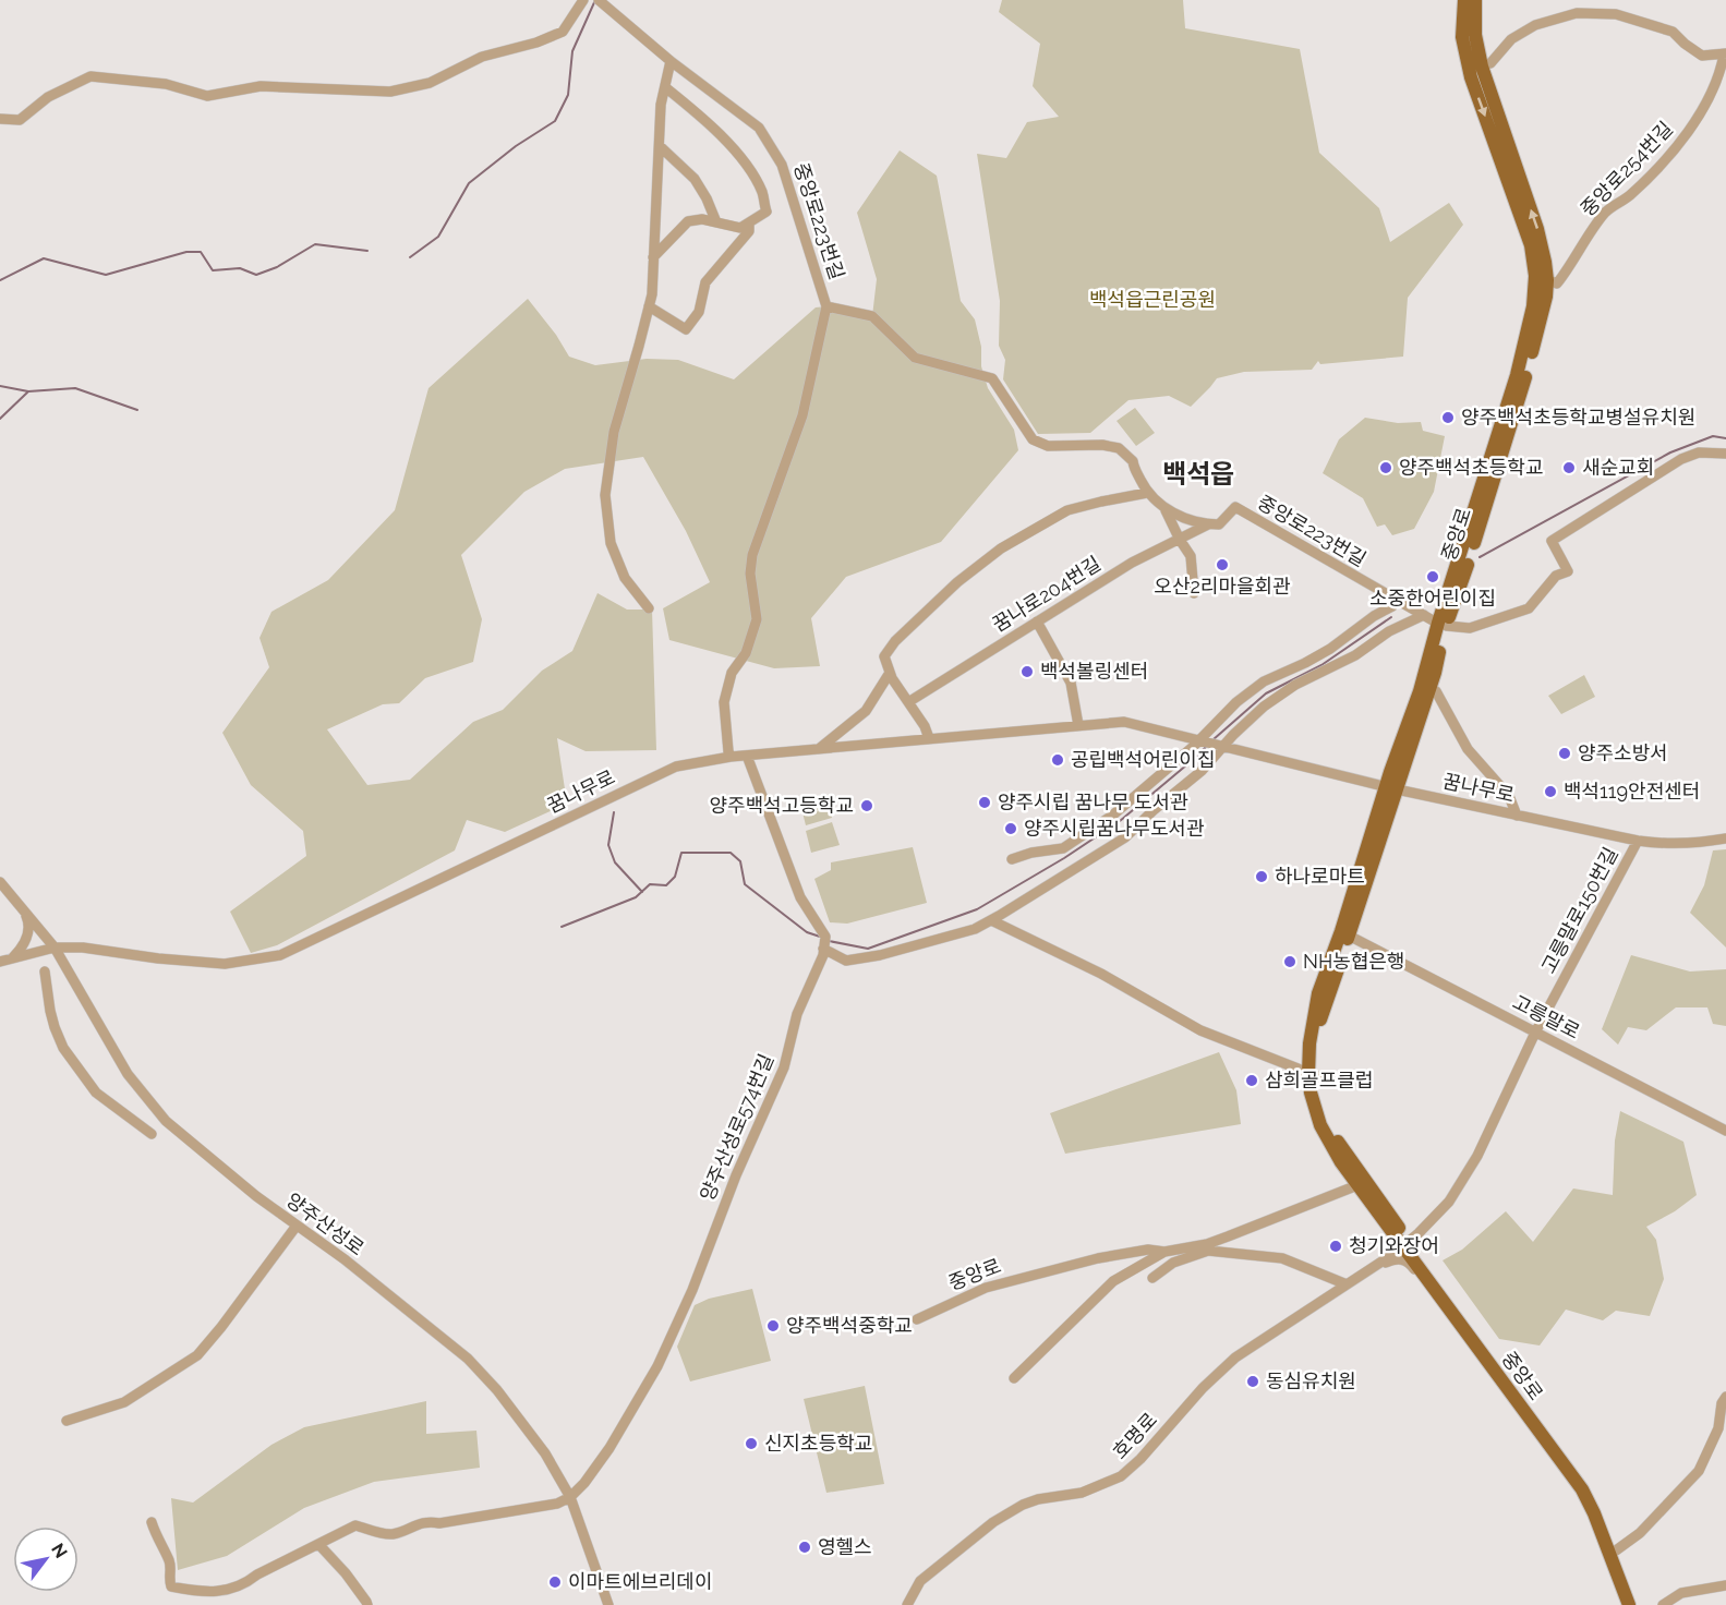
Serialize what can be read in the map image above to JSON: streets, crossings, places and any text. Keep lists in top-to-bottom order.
{
  "streets": {
    "main road": ["중앙로"],
    "street": [
      "중앙로254번길",
      "중앙로223번길",
      "꿈나로204번길",
      "꿈나무로",
      "고릉말로150번길",
      "고릉말로",
      "양주산성로574번길",
      "양주산성로",
      "호명로"
    ]
  },
  "crossings": [
    ["중앙로254번길", "중앙로"],
    ["중앙로223번길", "꿈나로204번길"],
    ["중앙로", "꿈나무로"],
    ["중앙로", "고릉말로"],
    ["중앙로", "호명로"],
    ["꿈나무로", "고릉말로150번길"],
    ["꿈나무로", "양주산성로"],
    ["고릉말로150번길", "고릉말로"],
    ["양주산성로574번길", "양주산성로"]
  ],
  "districts": ["백석읍"],
  "parks": ["백석읍근린공원"],
  "places": [
    "양주백석초등학교병설유치원",
    "양주백석초등학교",
    "새순교회",
    "오산2리마을회관",
    "소중한어린이집",
    "백석볼링센터",
    "양주소방서",
    "공립백석어린이집",
    "백석119안전센터",
    "양주시립 꿈나무 도서관",
    "양주백석고등학교",
    "양주시립꿈나무도서관",
    "하나로마트",
    "NH농협은행",
    "삼희골프클럽",
    "청기와장어",
    "양주백석중학교",
    "동심유치원",
    "신지초등학교",
    "영헬스",
    "이마트에브리데이"
  ],
  "north": "top right"
}
